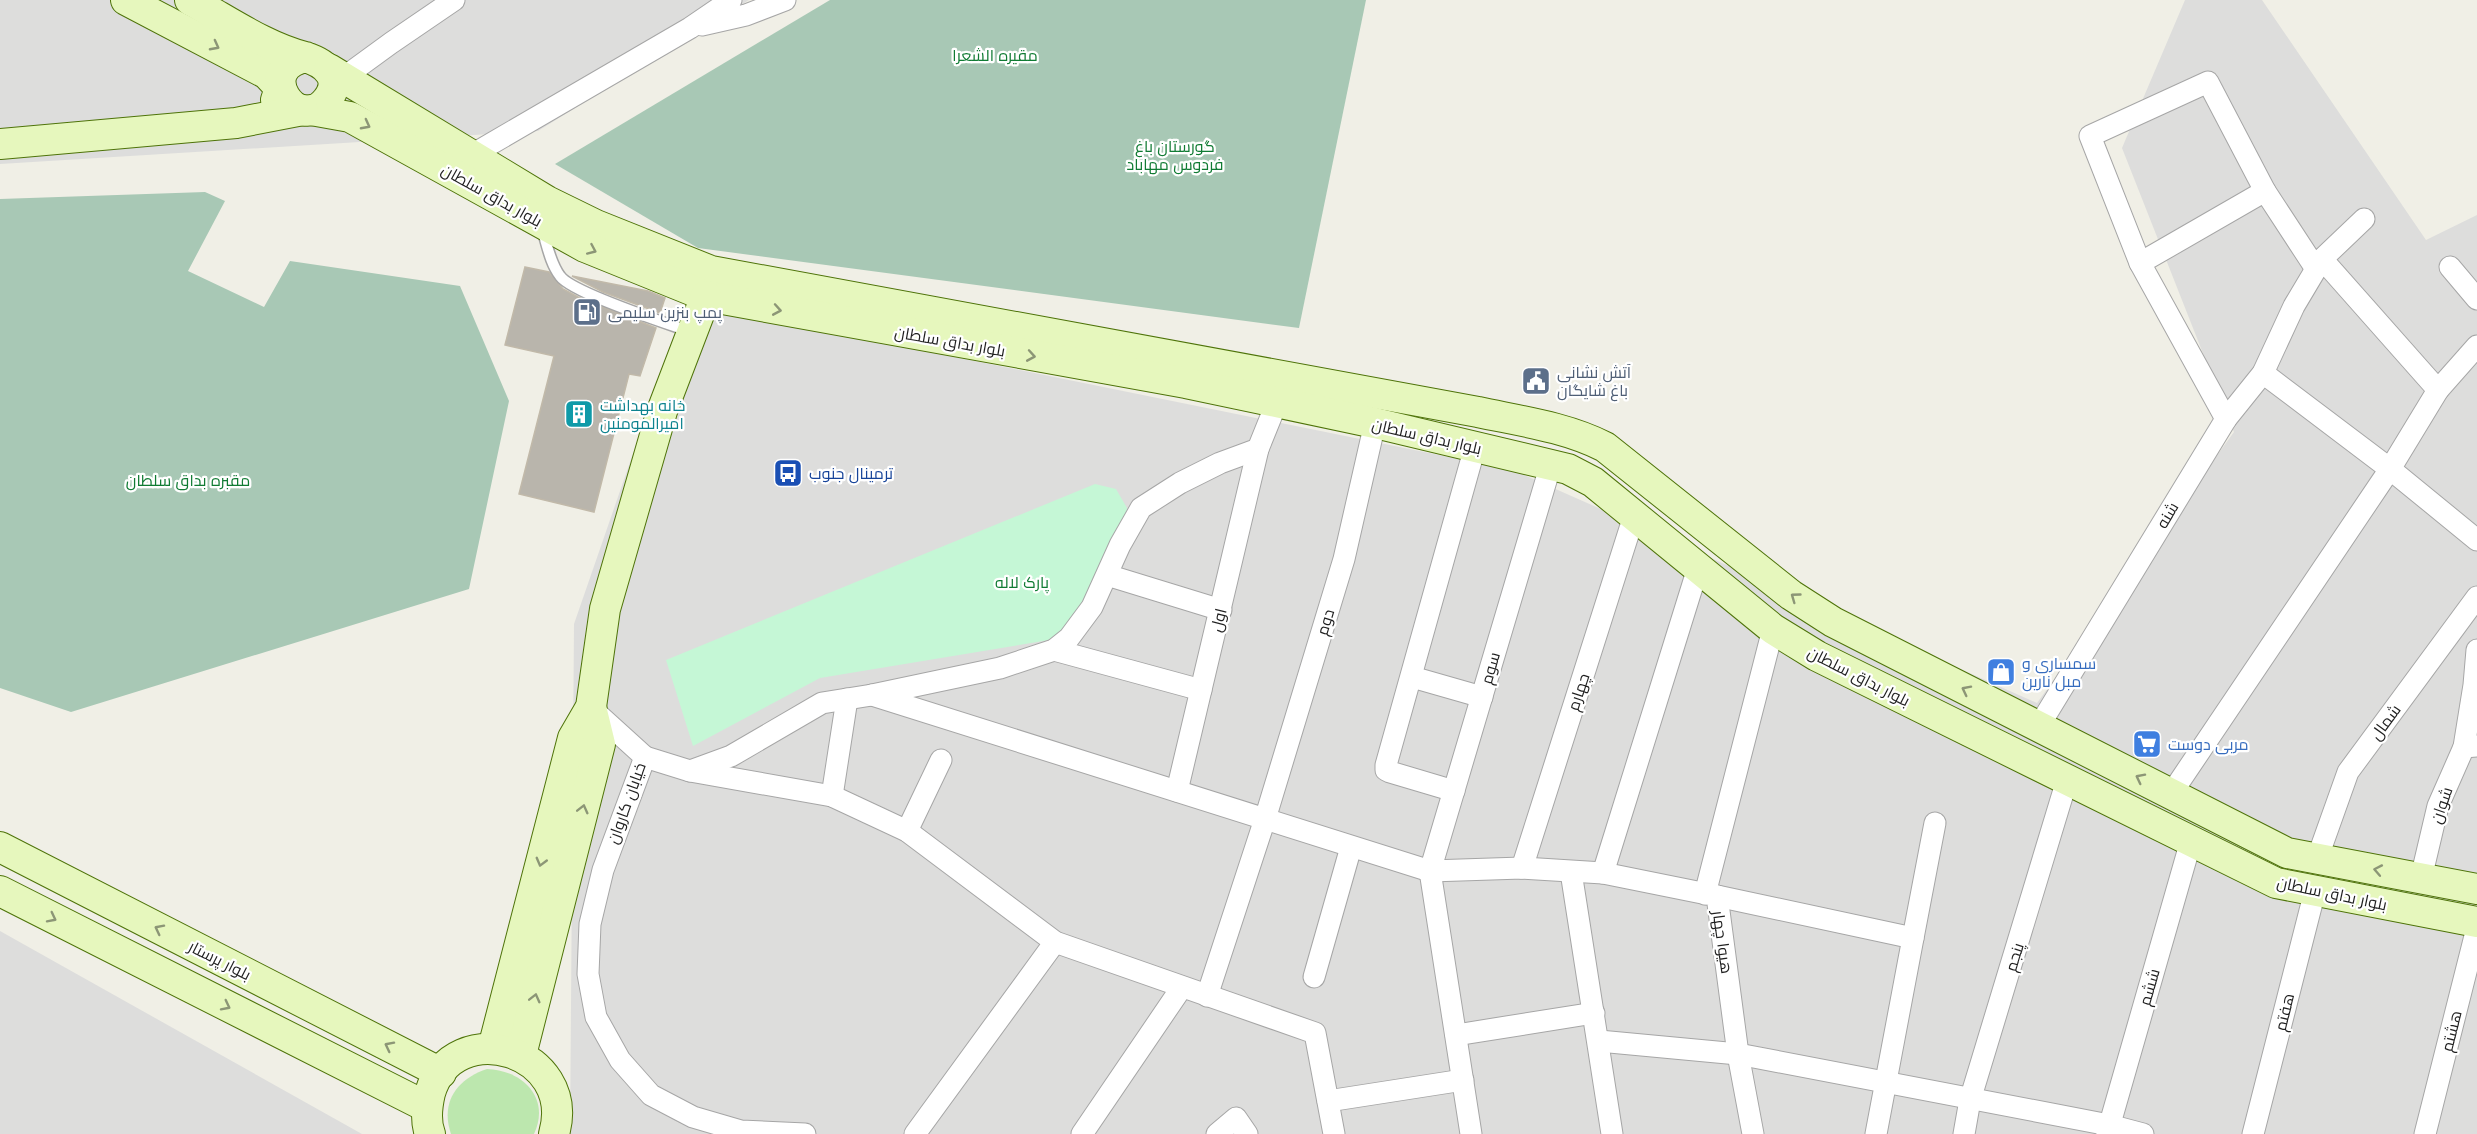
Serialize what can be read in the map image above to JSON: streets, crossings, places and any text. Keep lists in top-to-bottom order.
{
  "streets": {
    "main road": ["بلوار بداق سلطان", "بلوار پرستار"],
    "street": [
      "شنه",
      "اول",
      "دوم",
      "سوم",
      "چهارم",
      "شمال",
      "خیابان کاروان",
      "شوان",
      "هیوا چهار",
      "پنجم",
      "ششم",
      "هفتم",
      "هشتم"
    ]
  },
  "crossings": [
    ["بلوار بداق سلطان", "شنه"],
    ["بلوار بداق سلطان", "اول"],
    ["بلوار بداق سلطان", "دوم"],
    ["بلوار بداق سلطان", "سوم"],
    ["بلوار بداق سلطان", "چهارم"],
    ["بلوار بداق سلطان", "شمال"],
    ["بلوار بداق سلطان", "شوان"],
    ["بلوار بداق سلطان", "پنجم"],
    ["بلوار بداق سلطان", "ششم"],
    ["بلوار بداق سلطان", "هفتم"],
    ["اول", "هیوا چهار"],
    ["دوم", "هیوا چهار"],
    ["سوم", "هیوا چهار"],
    ["چهارم", "هیوا چهار"]
  ],
  "parks": [
    "مقیره الشعرا",
    "گورستان باغ فردوس مهاباد",
    "مقبره بداق سلطان",
    "پارک لاله"
  ],
  "places": {
    "fuel station": ["پمپ بنزین سلیمی"],
    "public building": ["آتش نشانی باغ شایگان"],
    "building": ["خانه بهداشت امیرالمومنین"],
    "bus stop": ["ترمینال جنوب"],
    "shop": ["سمساری و مبل نارین"],
    "supermarket": ["مربی دوست"]
  }
}
